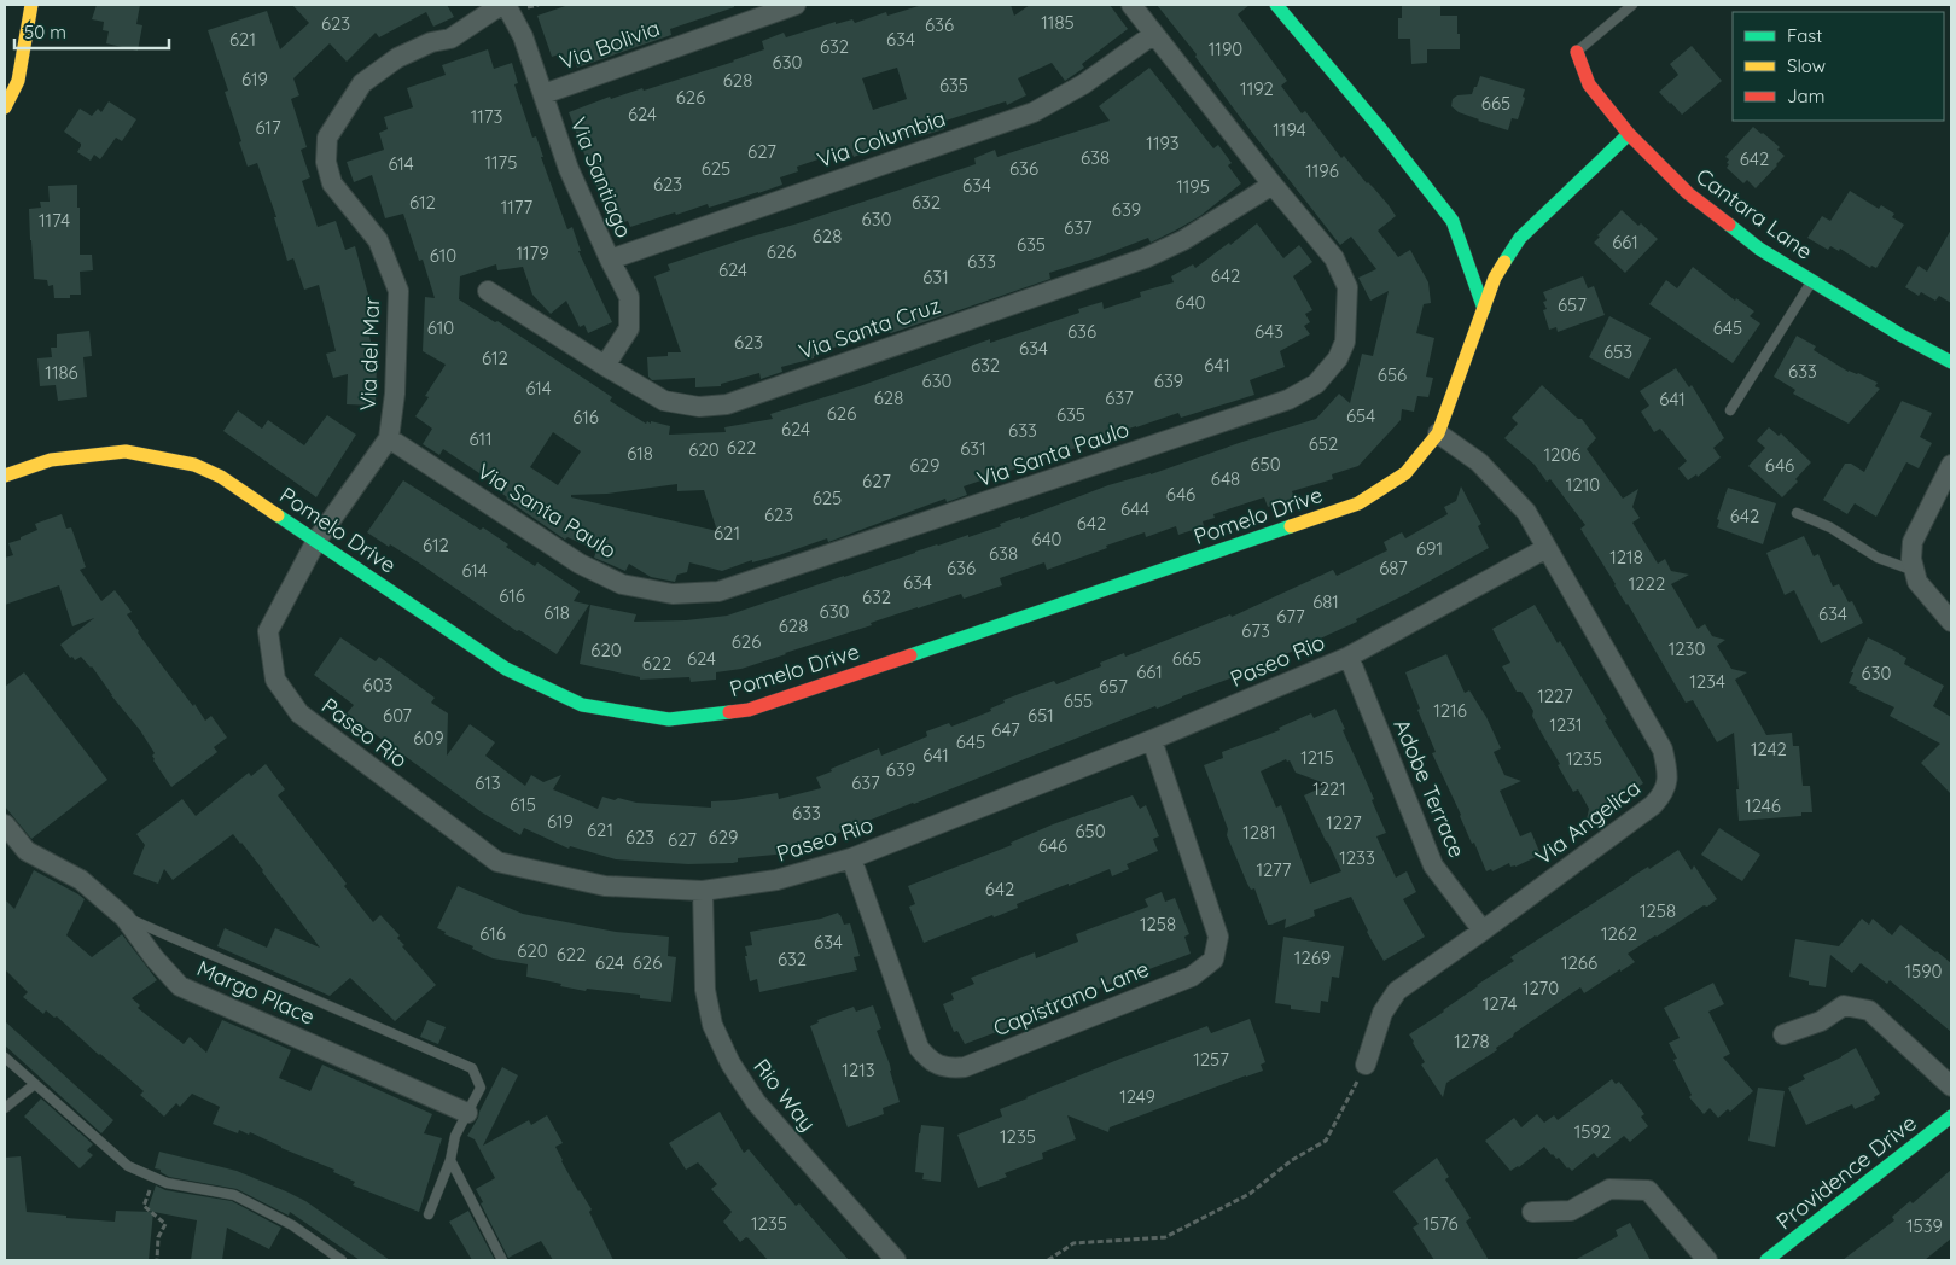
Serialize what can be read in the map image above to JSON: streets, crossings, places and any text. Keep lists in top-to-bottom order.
{
  "streets": {
    "street": [
      "Via Bolivia",
      "Via Columbia",
      "Via Santiago",
      "Cantara Lane",
      "Via Santa Cruz",
      "Via del Mar",
      "Via Santa Paulo",
      "Pomelo Drive",
      "Paseo Rio",
      "Adobe Terrace",
      "Via Angelica",
      "Margo Place",
      "Capistrano Lane",
      "Rio Way",
      "Providence Drive"
    ]
  },
  "crossings": [
    ["Via Bolivia", "Via Santiago"],
    ["Via Columbia", "Via Santiago"],
    ["Via Columbia", "Via Santa Paulo"],
    ["Via Santiago", "Via Santa Cruz"],
    ["Via Santa Cruz", "Via Santa Paulo"],
    ["Via del Mar", "Via Santa Paulo"],
    ["Via del Mar", "Pomelo Drive"],
    ["Via del Mar", "Paseo Rio"],
    ["Pomelo Drive", "Paseo Rio"],
    ["Pomelo Drive", "Via Angelica"],
    ["Paseo Rio", "Adobe Terrace"],
    ["Paseo Rio", "Via Angelica"],
    ["Paseo Rio", "Capistrano Lane"],
    ["Paseo Rio", "Rio Way"],
    ["Adobe Terrace", "Via Angelica"]
  ],
  "house_numbers": [
    "1185",
    "623",
    "636",
    "621",
    "634",
    "632",
    "1190",
    "630",
    "619",
    "628",
    "635",
    "1192",
    "626",
    "665",
    "624",
    "1173",
    "617",
    "1194",
    "1193",
    "627",
    "638",
    "642",
    "1175",
    "614",
    "625",
    "636",
    "1196",
    "623",
    "634",
    "1195",
    "612",
    "632",
    "1177",
    "639",
    "630",
    "1174",
    "637",
    "628",
    "661",
    "635",
    "626",
    "1179",
    "610",
    "633",
    "624",
    "642",
    "631",
    "640",
    "657",
    "610",
    "645",
    "636",
    "643",
    "623",
    "634",
    "653",
    "612",
    "632",
    "641",
    "633",
    "1186",
    "656",
    "630",
    "639",
    "614",
    "628",
    "637",
    "641",
    "626",
    "635",
    "654",
    "616",
    "624",
    "633",
    "611",
    "652",
    "622",
    "631",
    "620",
    "618",
    "1206",
    "650",
    "629",
    "646",
    "648",
    "627",
    "1210",
    "646",
    "625",
    "644",
    "623",
    "642",
    "642",
    "621",
    "640",
    "612",
    "691",
    "638",
    "1218",
    "636",
    "687",
    "614",
    "634",
    "1222",
    "616",
    "632",
    "681",
    "630",
    "618",
    "634",
    "677",
    "628",
    "673",
    "626",
    "1230",
    "620",
    "624",
    "665",
    "622",
    "661",
    "630",
    "1234",
    "603",
    "657",
    "1227",
    "655",
    "1216",
    "607",
    "651",
    "1231",
    "647",
    "609",
    "645",
    "1242",
    "641",
    "1215",
    "1235",
    "639",
    "613",
    "637",
    "1221",
    "615",
    "1246",
    "633",
    "619",
    "1227",
    "621",
    "650",
    "1281",
    "623",
    "629",
    "627",
    "646",
    "1233",
    "1277",
    "642",
    "1258",
    "1258",
    "616",
    "1262",
    "634",
    "620",
    "622",
    "1269",
    "632",
    "624",
    "626",
    "1266",
    "1590",
    "1270",
    "1274",
    "1278",
    "1257",
    "1213",
    "1249",
    "1592",
    "1235",
    "1235",
    "1576",
    "1539"
  ],
  "legend": ["Fast", "Slow", "Jam"],
  "scale_bar": "50 m"
}
